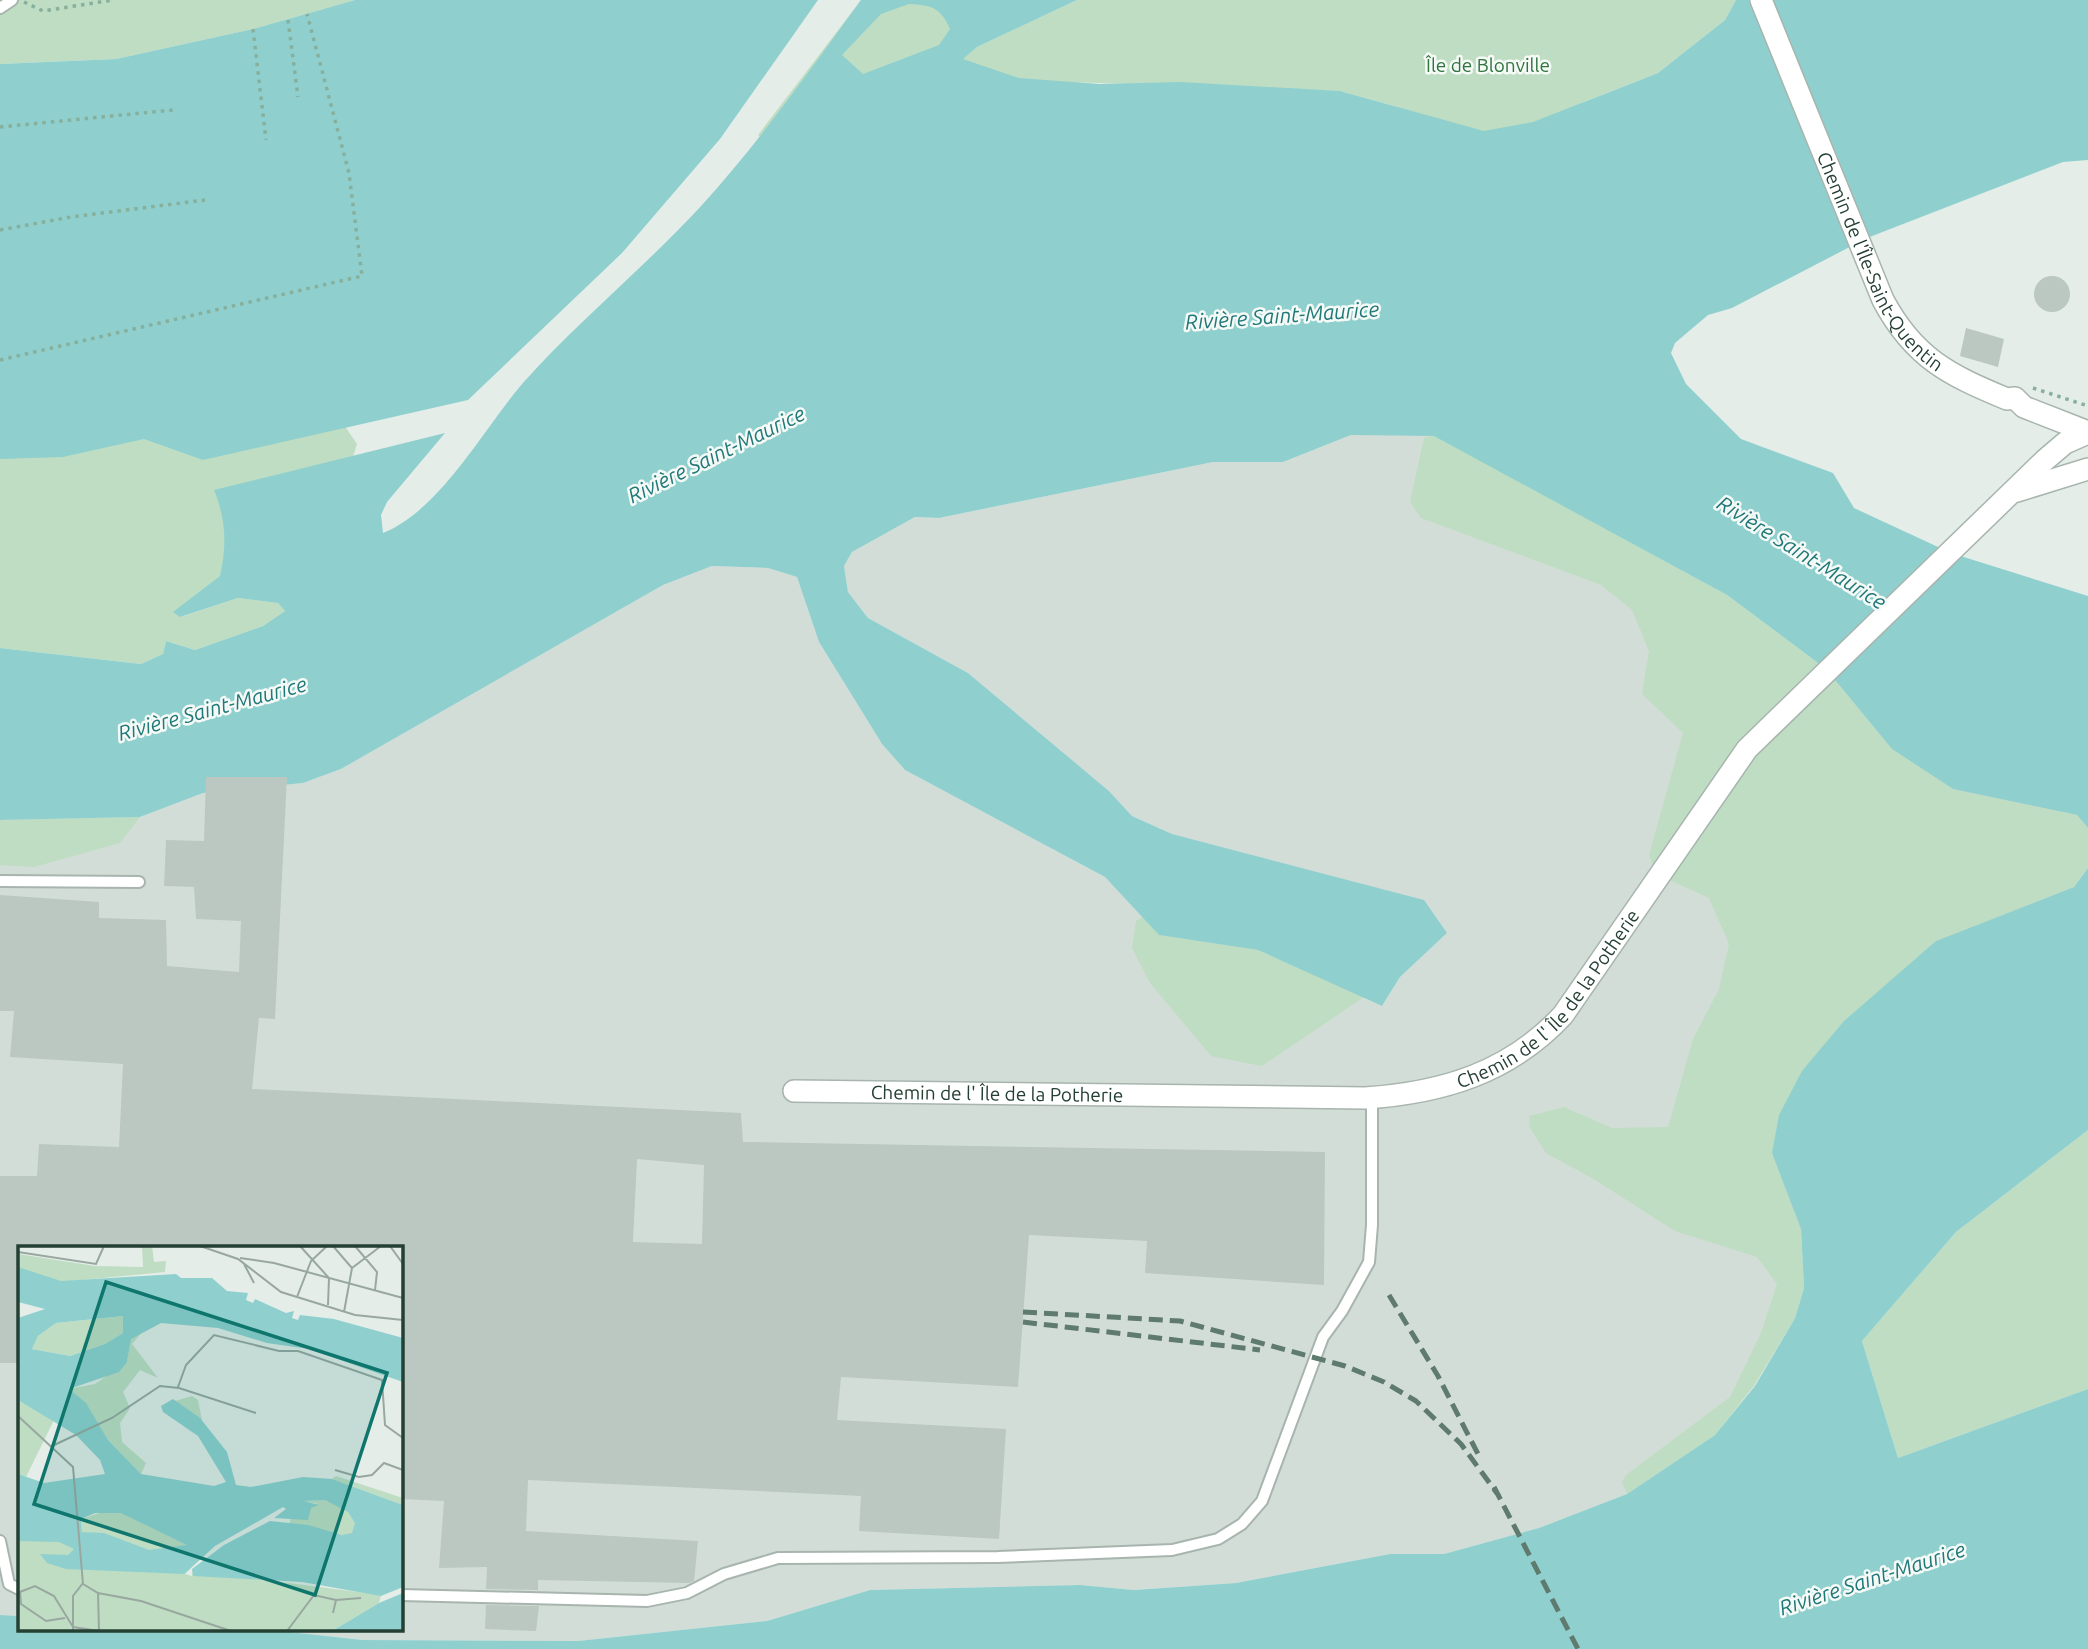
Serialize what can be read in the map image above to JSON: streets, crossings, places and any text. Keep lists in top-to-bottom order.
{
  "streets": {
    "street": ["Chemin de l'Île-Saint-Quentin", "Chemin de l' Île de la Potherie"]
  },
  "crossings": [
    ["Chemin de l'Île-Saint-Quentin", "Chemin de l' Île de la Potherie"]
  ],
  "water": ["Rivière Saint-Maurice"],
  "parks": ["Île de Blonville"]
}
